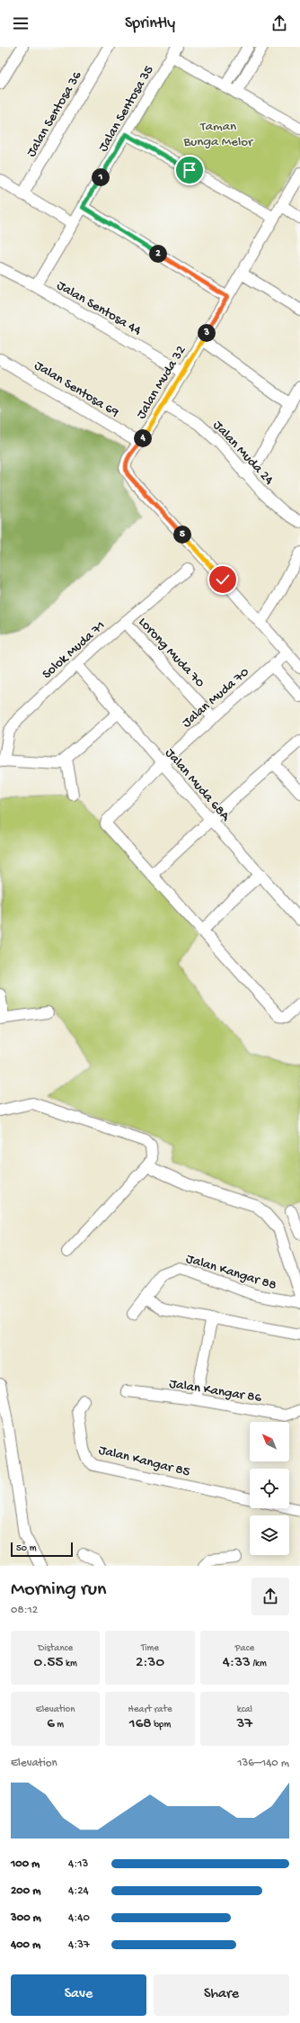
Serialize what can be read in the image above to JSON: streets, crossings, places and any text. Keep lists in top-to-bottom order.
{
  "streets": {
    "street": [
      "Jalan Sentosa 35",
      "Jalan Sentosa 36",
      "Jalan Sentosa 44",
      "Jalan Muda 32",
      "Jalan Sentosa 69",
      "Jalan Muda 24",
      "Solok Muda 71",
      "Lorong Muda 70",
      "Jalan Muda 70",
      "Jalan Muda 68A",
      "Jalan Kangar 88",
      "Jalan Kangar 86",
      "Jalan Kangar 85"
    ]
  },
  "crossings": [
    ["Jalan Sentosa 35", "Jalan Sentosa 44"],
    ["Jalan Sentosa 44", "Jalan Muda 32"],
    ["Jalan Muda 32", "Jalan Sentosa 69"],
    ["Jalan Muda 32", "Jalan Muda 24"],
    ["Solok Muda 71", "Lorong Muda 70"],
    ["Solok Muda 71", "Jalan Muda 68A"],
    ["Lorong Muda 70", "Jalan Muda 70"],
    ["Jalan Muda 70", "Jalan Muda 68A"]
  ],
  "parks": ["Taman Bunga Melor"],
  "scale_bar": "50 m",
  "north": "top left",
  "page": {
    "header": "Sprintly",
    "pins": [
      "1",
      "2",
      "3",
      "4",
      "5"
    ],
    "scale": "50 m",
    "heading": ["Morning run", "08:12"],
    "stats": [
      ["Distance", "0.55 km"],
      ["Time", "2:30"],
      ["Pace", "4:33 /km"],
      ["Elevation", "6 m"],
      ["Heart rate", "168 bpm"],
      ["kcal", "37"]
    ],
    "chart": ["Elevation", "136–140 m"],
    "list": [
      {
        "name": "100 m",
        "note": "4:13"
      },
      {
        "name": "200 m",
        "note": "4:24"
      },
      {
        "name": "300 m",
        "note": "4:40"
      },
      {
        "name": "400 m",
        "note": "4:37"
      }
    ],
    "buttons": ["Save", "Share"]
  }
}
